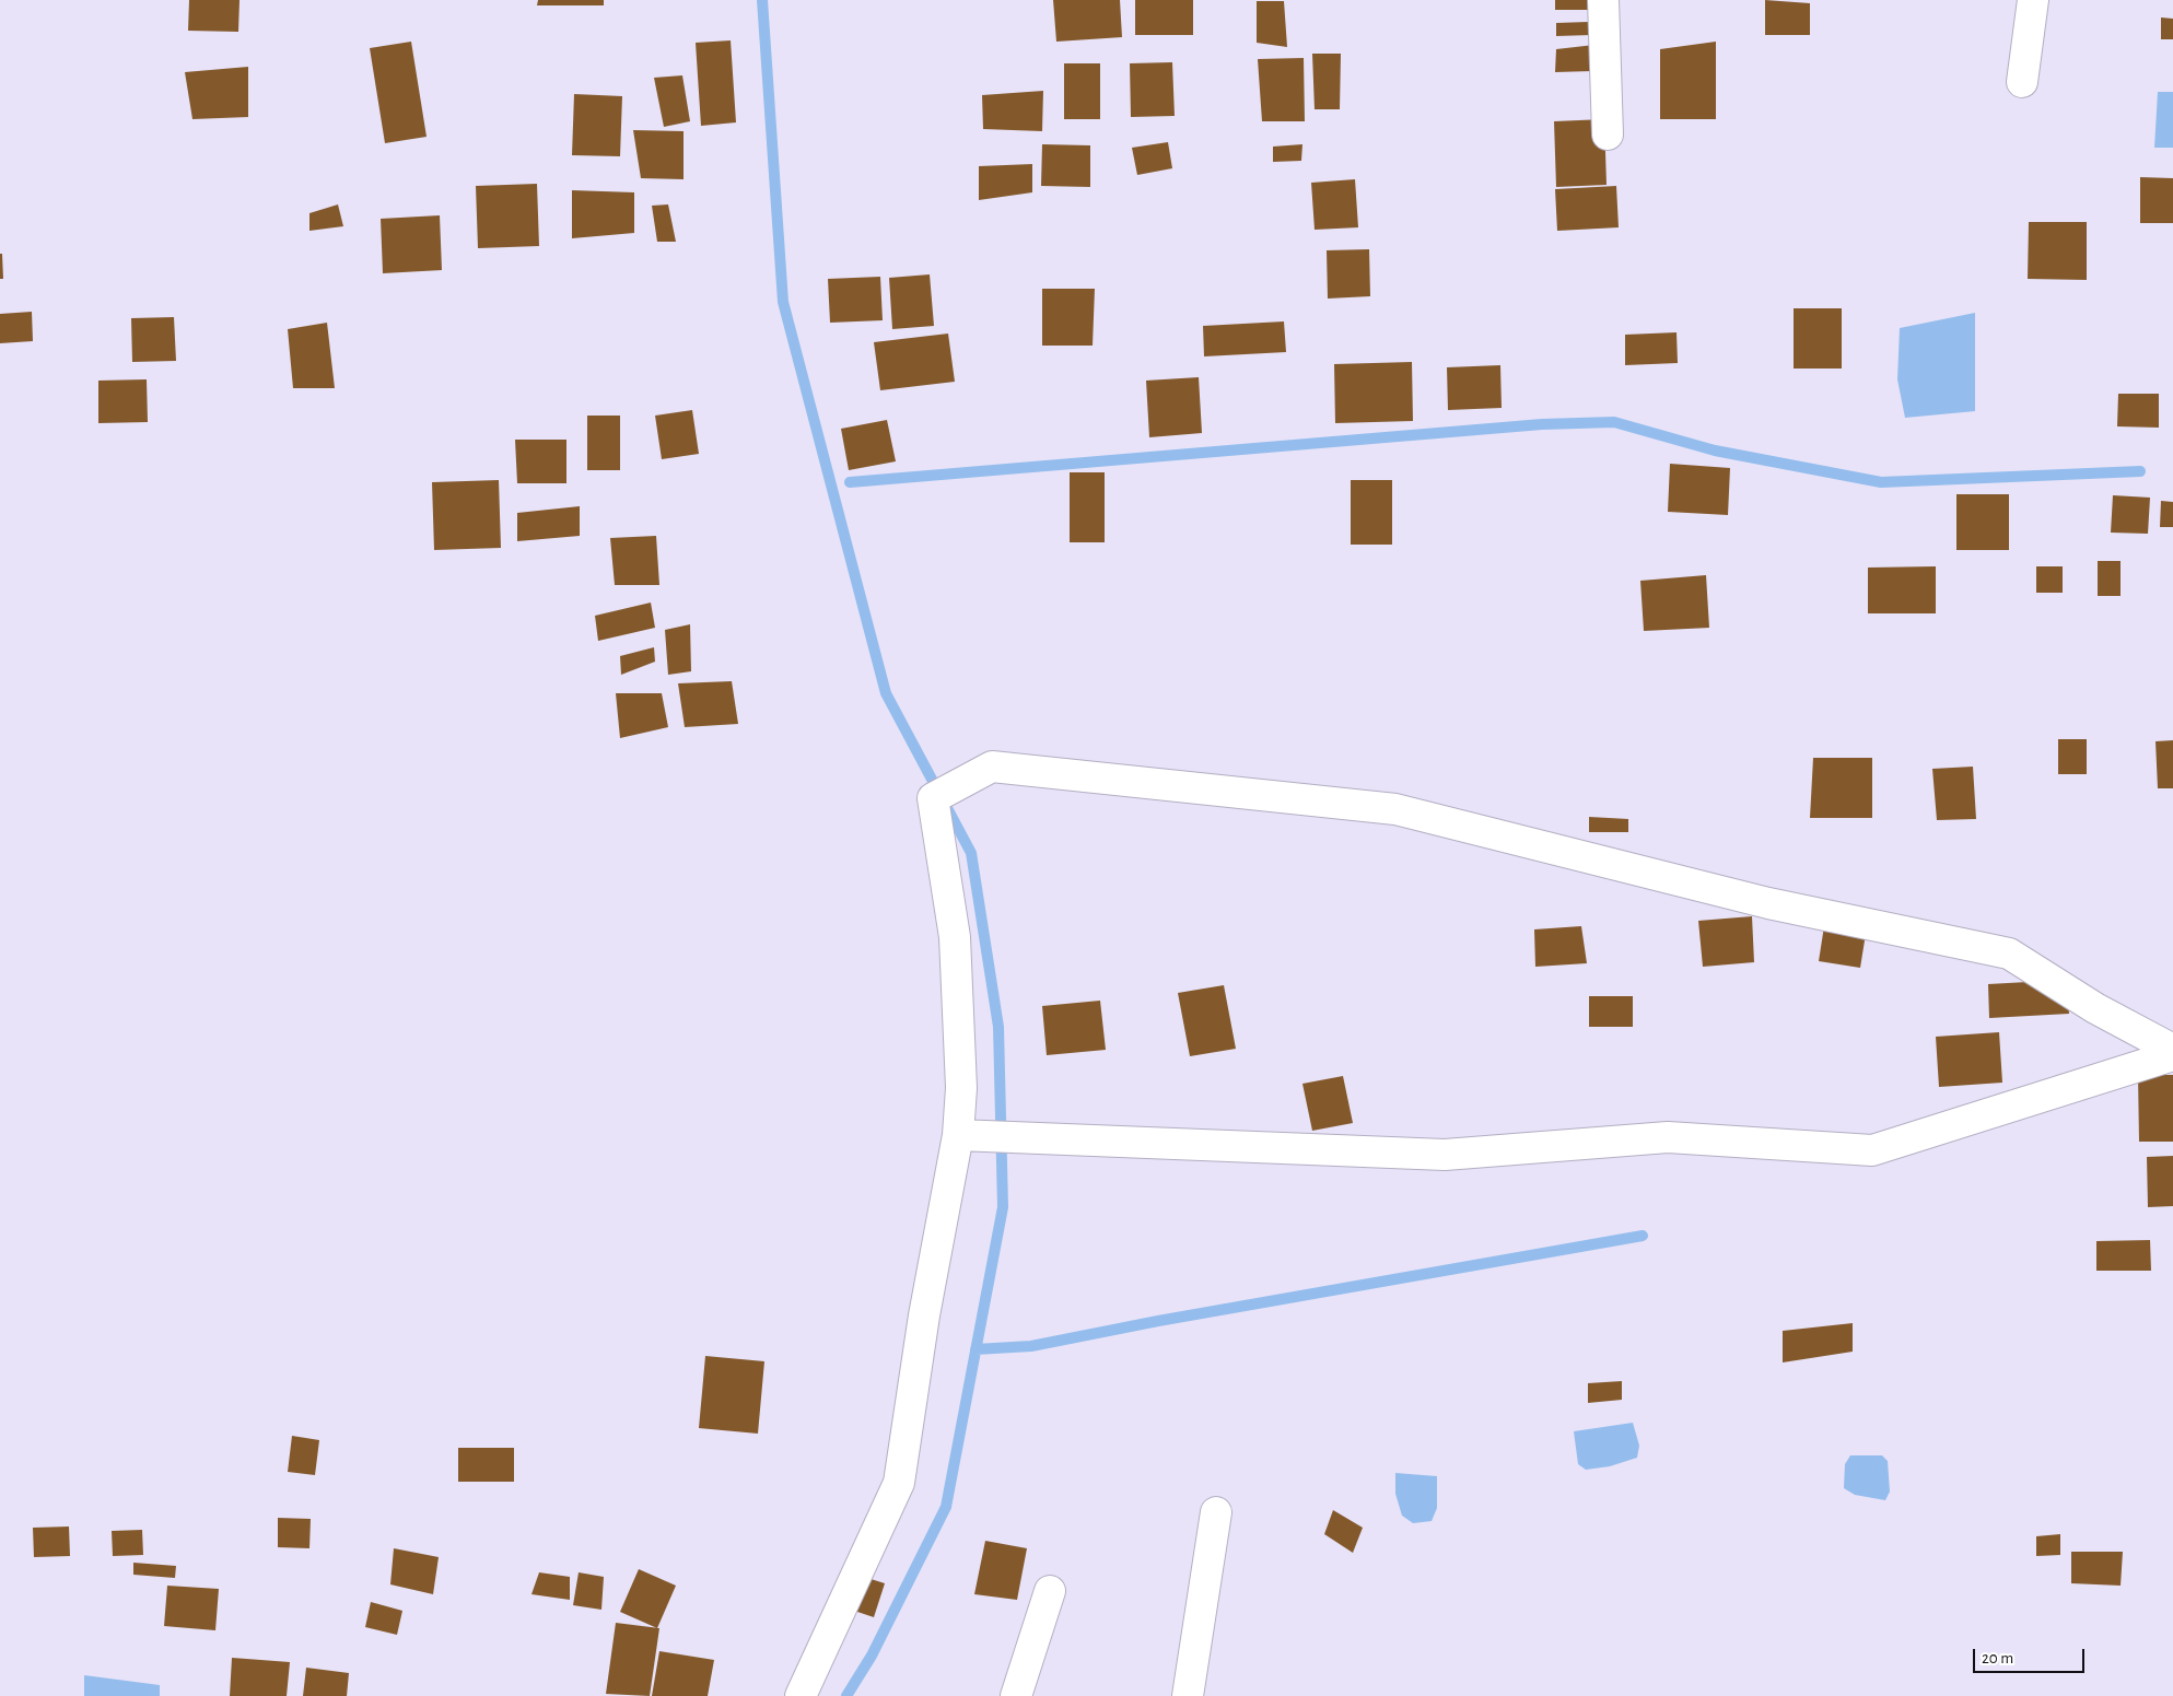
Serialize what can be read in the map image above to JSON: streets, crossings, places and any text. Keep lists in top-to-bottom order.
{
  "scale_bar": "20 m"
}
